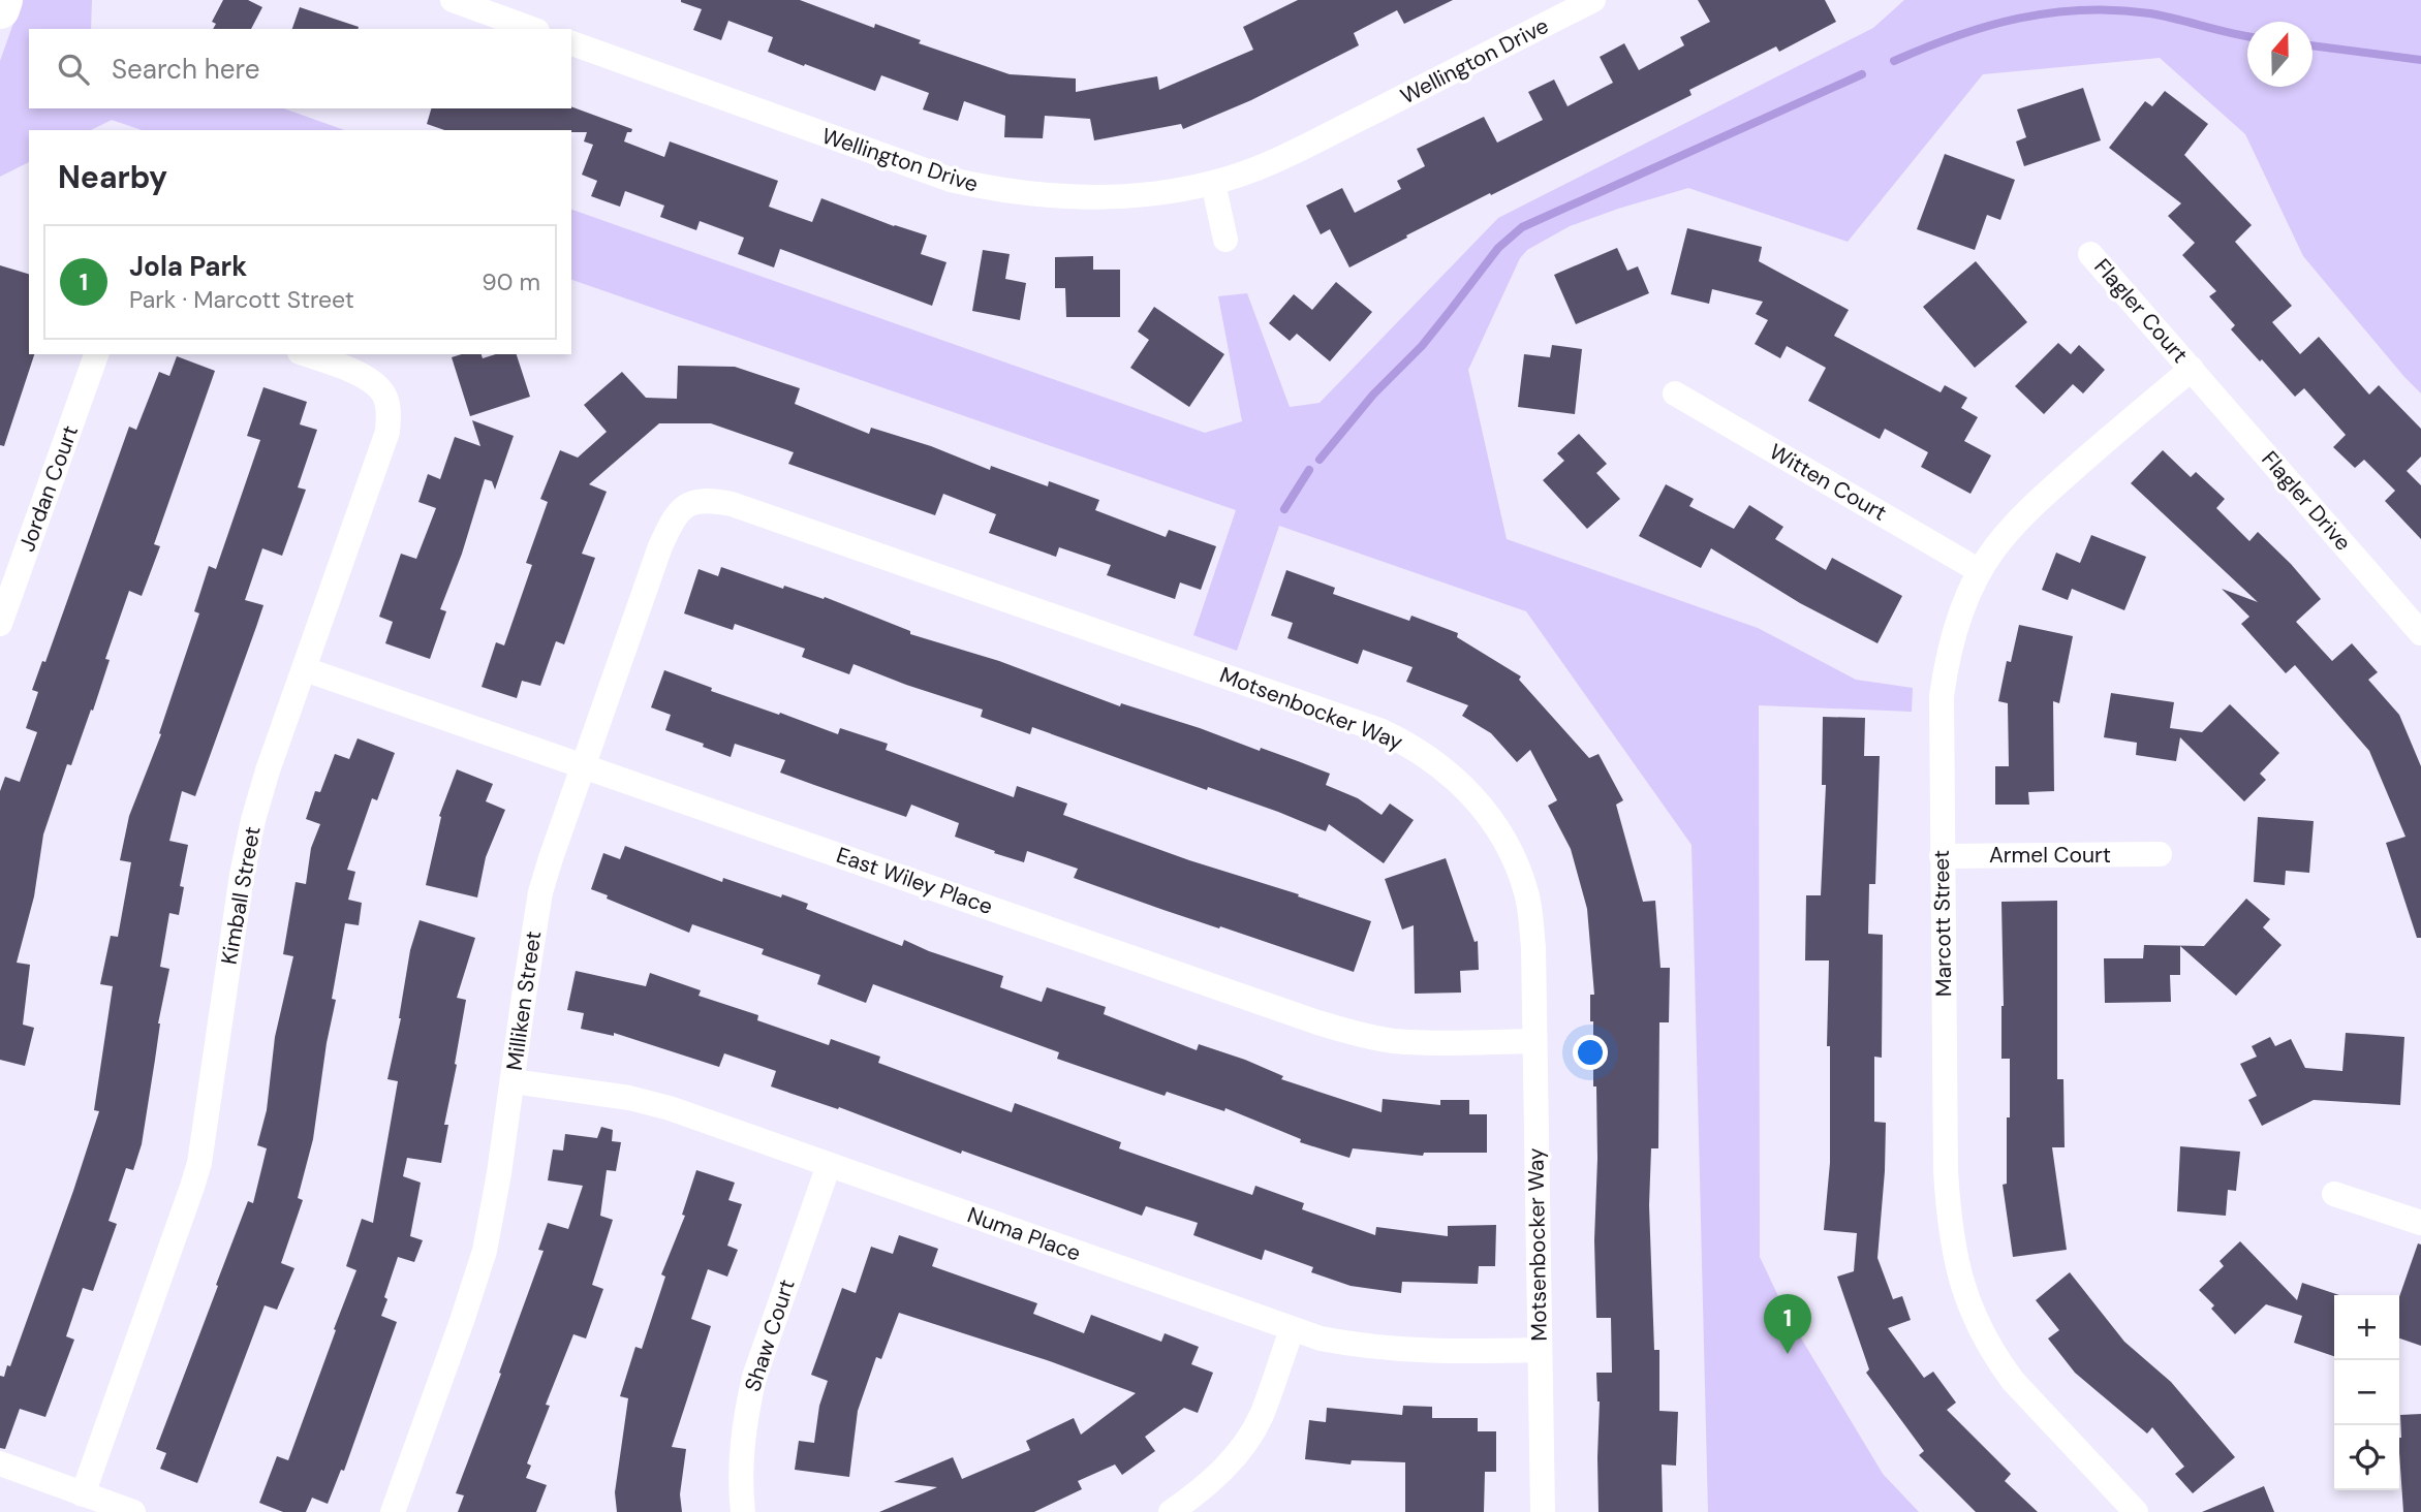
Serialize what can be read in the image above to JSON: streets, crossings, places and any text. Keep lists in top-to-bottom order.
{
  "streets": {
    "street": [
      "Wellington Drive",
      "Flagler Court",
      "Witten Court",
      "Jordan Court",
      "Flagler Drive",
      "Motsenbocker Way",
      "Armel Court",
      "East Wiley Place",
      "Kimball Street",
      "Marcott Street",
      "Milliken Street",
      "Numa Place",
      "Shaw Court"
    ]
  },
  "crossings": [
    ["Flagler Court", "Flagler Drive"],
    ["Flagler Court", "Marcott Street"],
    ["Witten Court", "Marcott Street"],
    ["Flagler Drive", "Marcott Street"],
    ["Motsenbocker Way", "East Wiley Place"],
    ["Motsenbocker Way", "Milliken Street"],
    ["Motsenbocker Way", "Numa Place"],
    ["Armel Court", "Marcott Street"],
    ["East Wiley Place", "Kimball Street"],
    ["East Wiley Place", "Milliken Street"],
    ["Milliken Street", "Numa Place"],
    ["Numa Place", "Shaw Court"]
  ],
  "north": "top",
  "page": {
    "search": "Search here",
    "heading": "Nearby",
    "list": [
      {
        "mark": "1",
        "name": "Jola Park",
        "note": "Park · Marcott Street",
        "value": "90 m"
      }
    ],
    "pins": "1",
    "map_buttons": ["+", "−"]
  }
}
